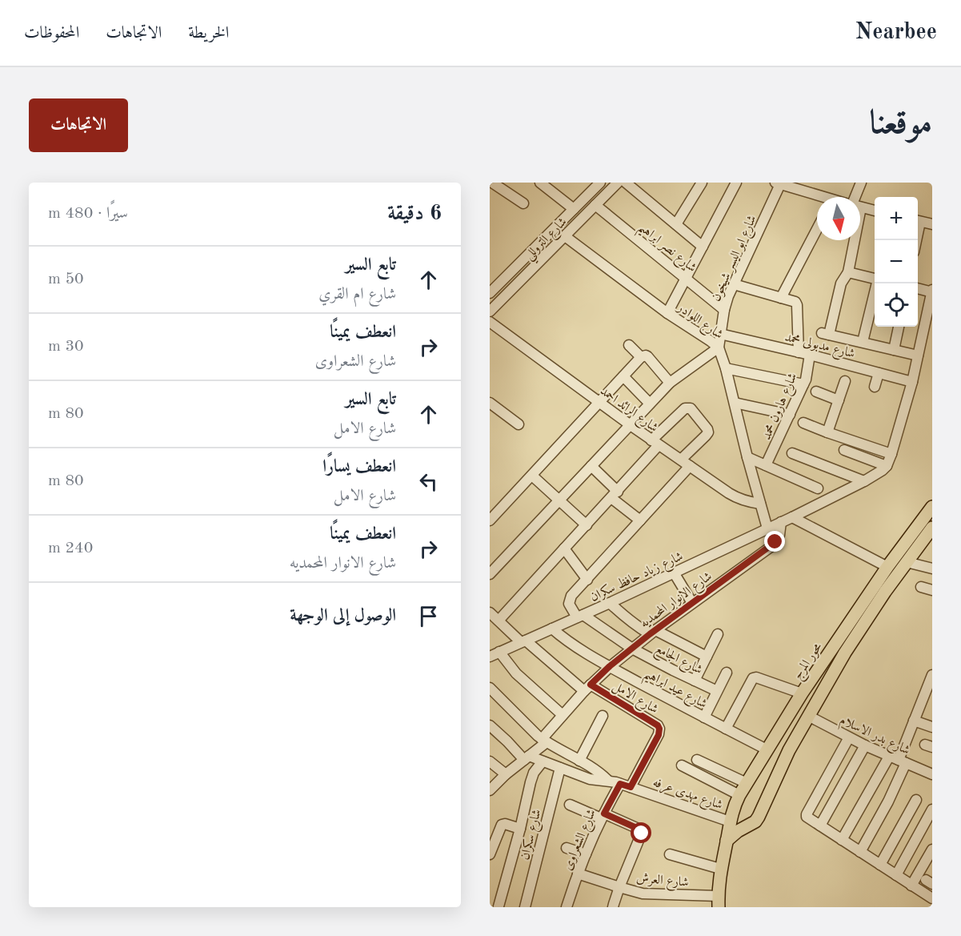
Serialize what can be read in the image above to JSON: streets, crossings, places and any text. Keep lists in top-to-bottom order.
{
  "streets": {
    "main road": ["محور المرج"],
    "street": [
      "شارع التروللي",
      "شارع نصر ابراهيم",
      "شارع ابو اليسر شيخون",
      "شارع اللوادر",
      "شارع مدبولى محمد",
      "شارع هارون محمد",
      "شارع الرائد احمد",
      "شارع زياد حافظ سكران",
      "شارع الانوار المحمديه",
      "شارع الجامع",
      "شارع عيد ابراهيم",
      "شارع الامل",
      "شارع بدر الاسلام",
      "شارع مهدى عرفه",
      "شارع سكران",
      "شارع الشعراوى",
      "شارع العرش"
    ]
  },
  "crossings": [
    ["شارع التروللي", "شارع نصر ابراهيم"],
    ["شارع التروللي", "شارع اللوادر"],
    ["شارع نصر ابراهيم", "شارع ابو اليسر شيخون"],
    ["شارع ابو اليسر شيخون", "شارع اللوادر"],
    ["شارع ابو اليسر شيخون", "شارع مدبولى محمد"],
    ["شارع اللوادر", "شارع الرائد احمد"],
    ["شارع اللوادر", "شارع زياد حافظ سكران"],
    ["شارع مدبولى محمد", "شارع هارون محمد"],
    ["شارع زياد حافظ سكران", "شارع الانوار المحمديه"],
    ["شارع زياد حافظ سكران", "شارع الجامع"],
    ["شارع زياد حافظ سكران", "شارع عيد ابراهيم"],
    ["شارع الانوار المحمديه", "شارع الجامع"],
    ["شارع الانوار المحمديه", "شارع عيد ابراهيم"],
    ["شارع الانوار المحمديه", "شارع الامل"],
    ["شارع الانوار المحمديه", "شارع مهدى عرفه"],
    ["محور المرج", "شارع عيد ابراهيم"],
    ["محور المرج", "شارع مهدى عرفه"],
    ["محور المرج", "شارع العرش"],
    ["شارع الامل", "شارع مهدى عرفه"],
    ["شارع مهدى عرفه", "شارع سكران"],
    ["شارع مهدى عرفه", "شارع الشعراوى"],
    ["شارع الشعراوى", "شارع العرش"]
  ],
  "north": "bottom",
  "page": {
    "header": "Nearbee",
    "nav": ["الخريطة", "الاتجاهات", "المحفوظات"],
    "title": "موقعنا",
    "buttons": "الاتجاهات",
    "heading": ["6 دقيقة", "سيرًا · 480 m"],
    "map_buttons": ["+", "−"],
    "list": [
      ["تابع السير", "شارع ام القري", "50 m"],
      ["انعطف يمينًا", "شارع الشعراوى", "30 m"],
      ["تابع السير", "شارع الامل", "80 m"],
      ["انعطف يسارًا", "شارع الامل", "80 m"],
      ["انعطف يمينًا", "شارع الانوار المحمديه", "240 m"],
      "الوصول إلى الوجهة"
    ]
  }
}
